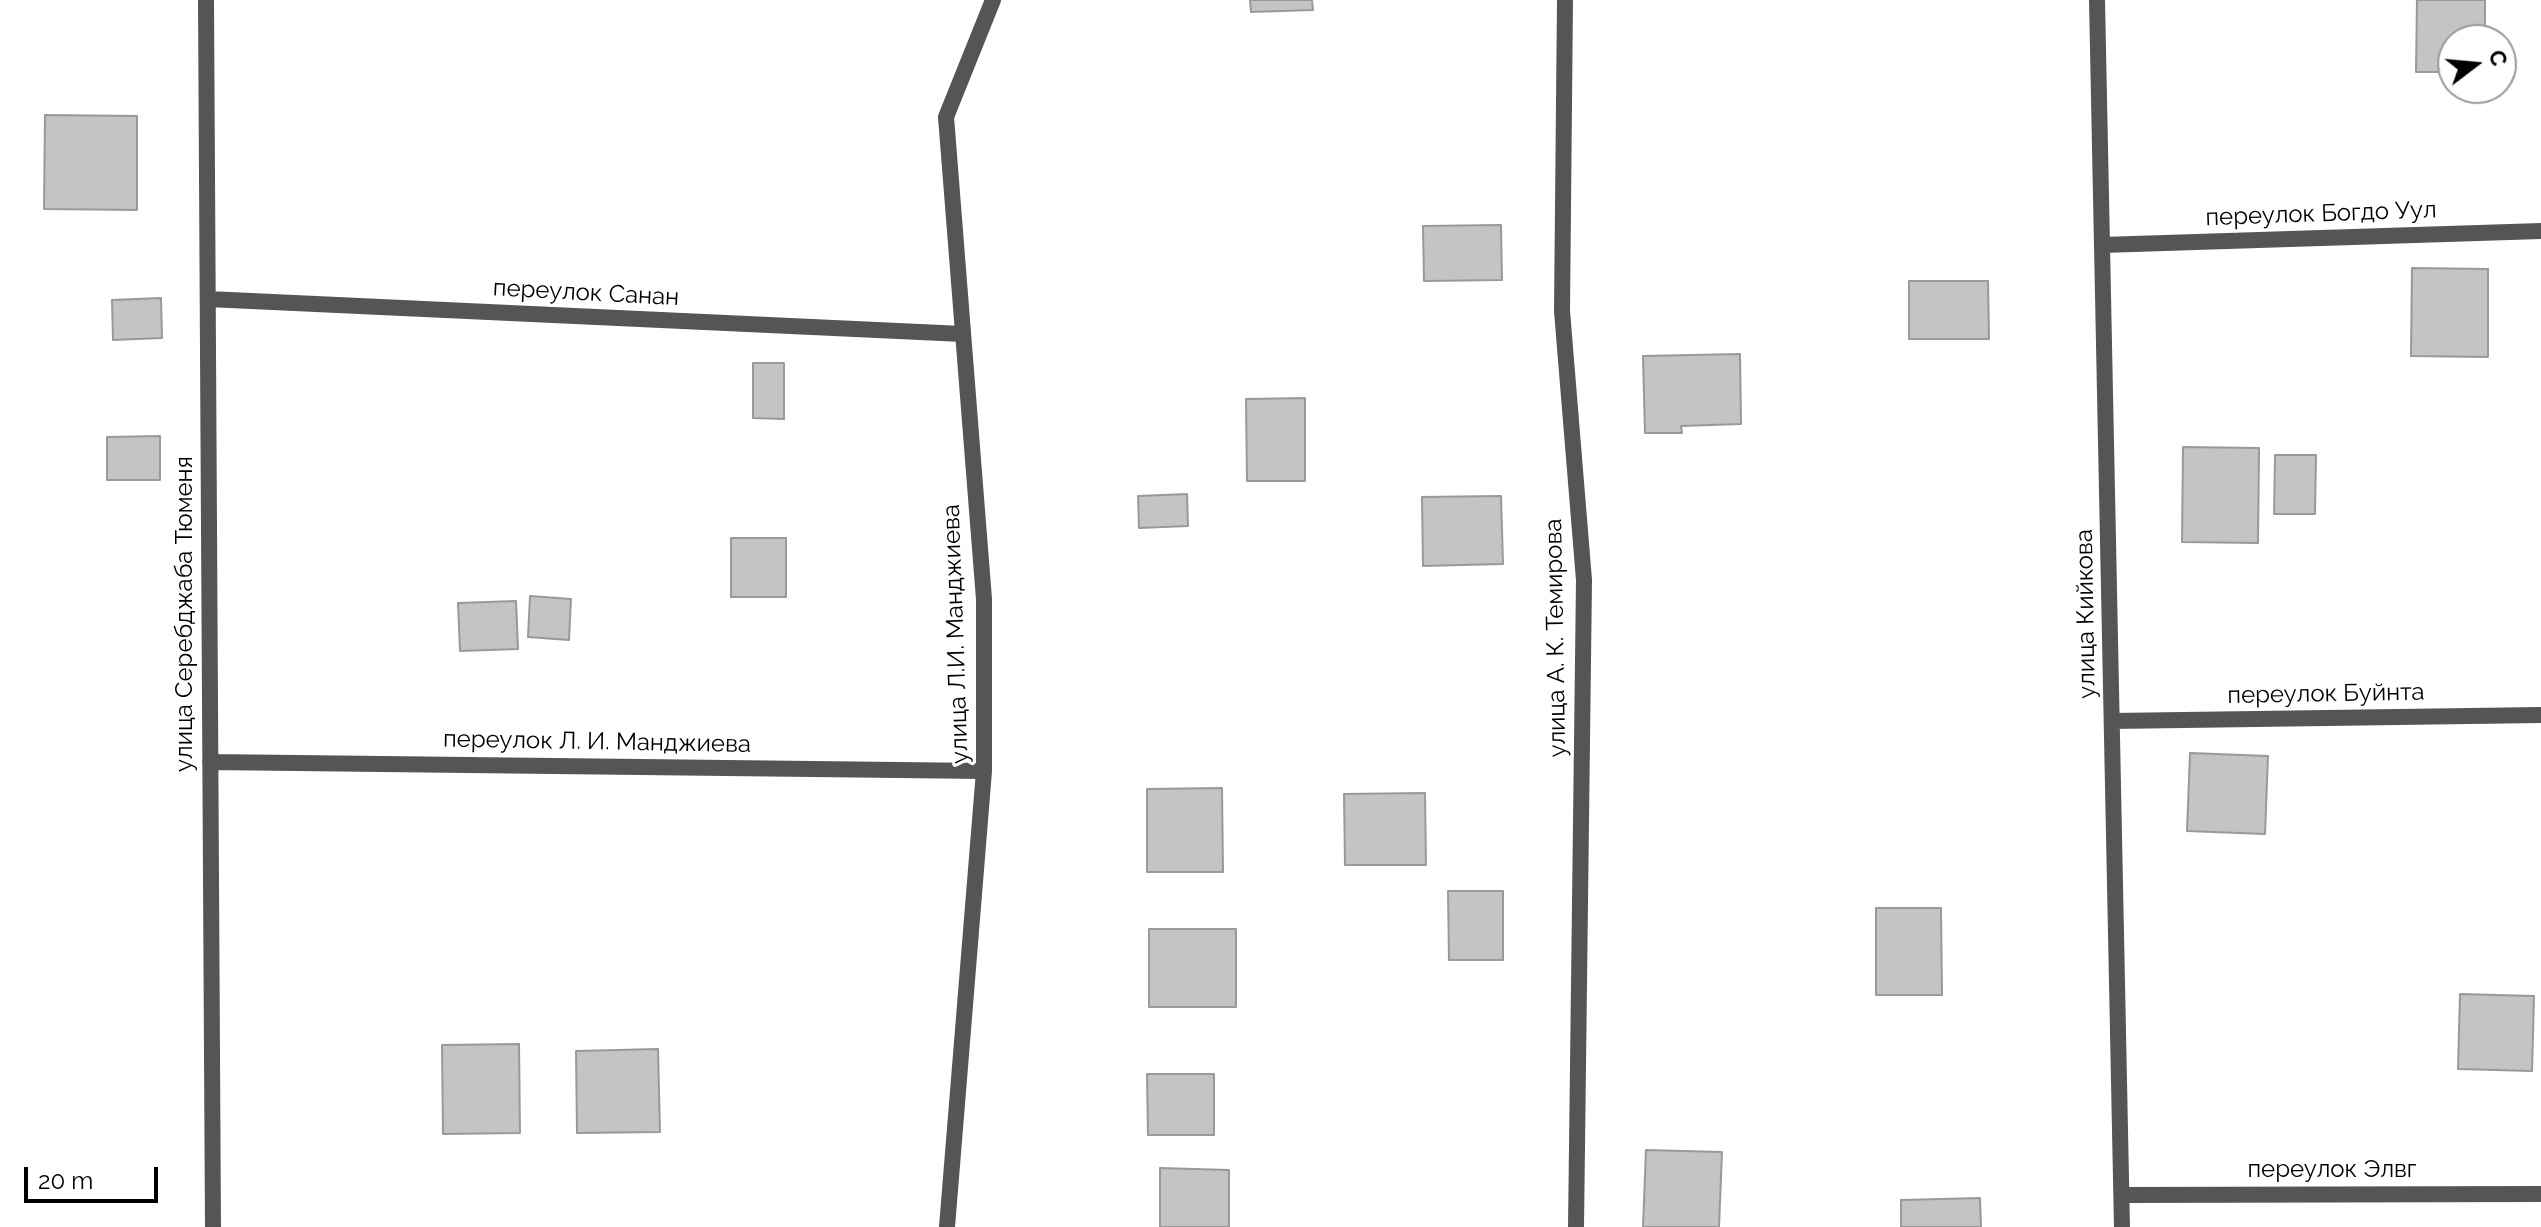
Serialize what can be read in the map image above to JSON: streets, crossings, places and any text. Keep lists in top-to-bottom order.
{
  "streets": {
    "street": [
      "переулок Богдо Уул",
      "переулок Санан",
      "улица Серебджаба Тюменя",
      "улица Кийкова",
      "улица Л.И. Манджиева",
      "улица А. К. Темирова",
      "переулок Буйнта",
      "переулок Л. И. Манджиева",
      "переулок Элвг"
    ]
  },
  "crossings": [
    ["переулок Богдо Уул", "улица Кийкова"],
    ["переулок Санан", "улица Серебджаба Тюменя"],
    ["переулок Санан", "улица Л.И. Манджиева"],
    ["улица Серебджаба Тюменя", "переулок Л. И. Манджиева"],
    ["улица Кийкова", "переулок Буйнта"],
    ["улица Кийкова", "переулок Элвг"],
    ["улица Л.И. Манджиева", "переулок Л. И. Манджиева"]
  ],
  "scale_bar": "20 m",
  "north": "right"
}
